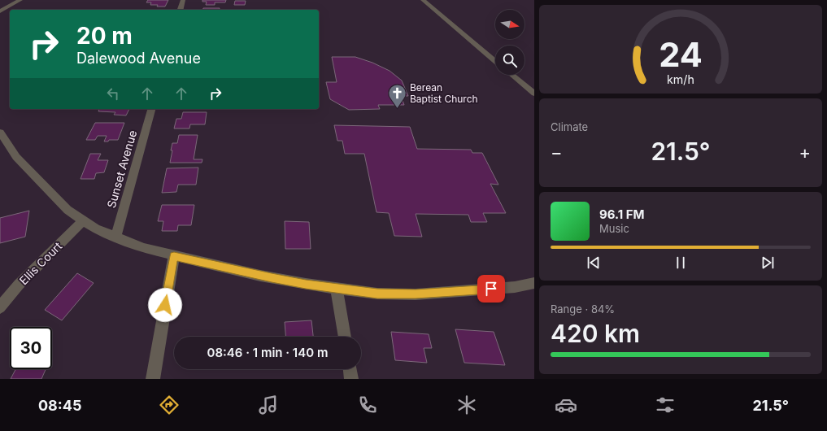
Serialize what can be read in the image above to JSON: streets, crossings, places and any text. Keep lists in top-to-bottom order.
{
  "streets": {
    "street": ["Sunset Avenue", "Ellis Court"]
  },
  "places": {
    "church": ["Berean Baptist Church"]
  },
  "north": "right",
  "page": {
    "turn": ["20 m", "Dalewood Avenue"],
    "tile": [
      "Climate",
      ["Range · 84%", "420 km"]
    ],
    "heat": ["−", "21.5°", "+"],
    "song": ["96.1 FM", "Music"],
    "limit": "30",
    "trip": "08:46 · 1 min · 140 m",
    "tabs": ["08:45", "21.5°"],
    "gauge": ["24", "km/h"]
  }
}
